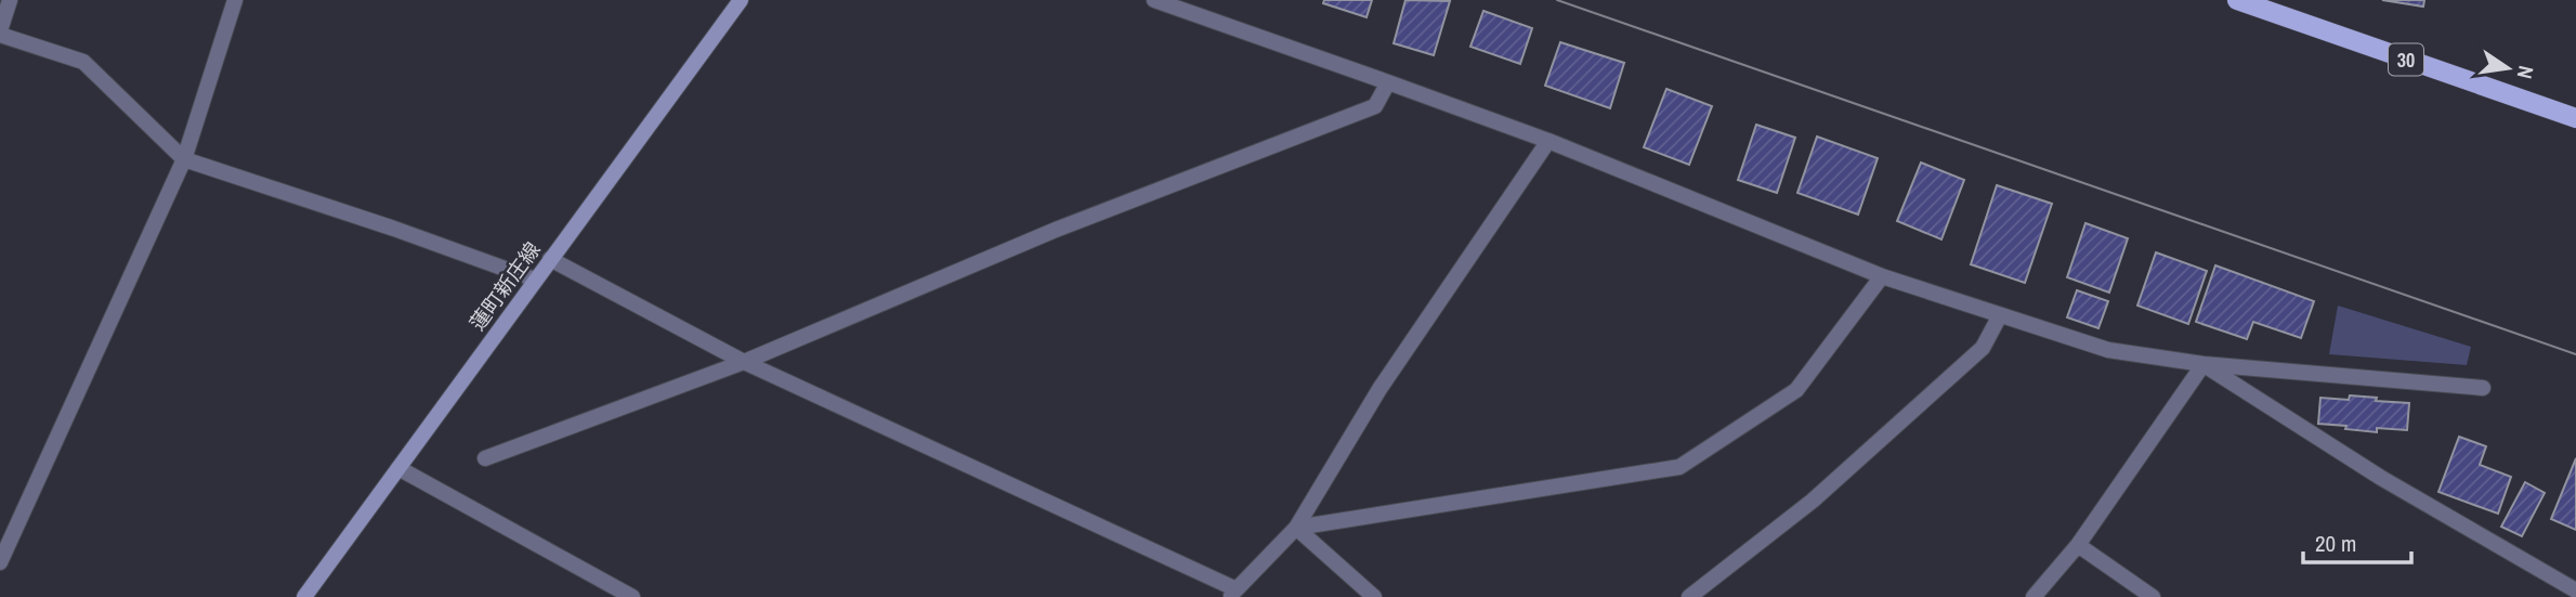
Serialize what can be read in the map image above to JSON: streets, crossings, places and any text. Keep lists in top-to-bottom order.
{
  "streets": {
    "main road": ["30", "蓮町新庄線"]
  },
  "scale_bar": "20 m",
  "north": "right"
}
